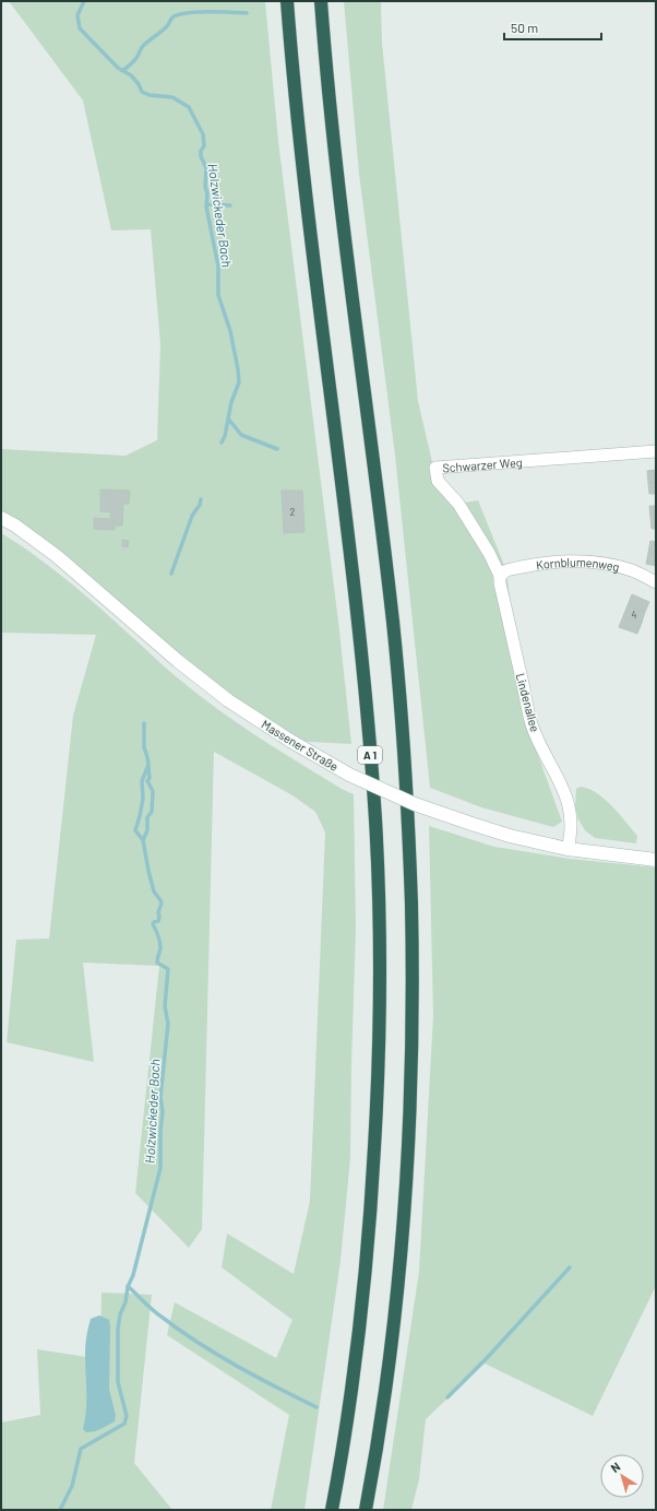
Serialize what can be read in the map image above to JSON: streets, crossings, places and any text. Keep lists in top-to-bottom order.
{
  "streets": {
    "highway": ["A 1"],
    "main road": ["Massener Straße"],
    "street": ["Schwarzer Weg", "Kornblumenweg", "Lindenallee"]
  },
  "crossings": [
    ["Schwarzer Weg", "Kornblumenweg"],
    ["Schwarzer Weg", "Lindenallee"],
    ["Kornblumenweg", "Lindenallee"],
    ["Lindenallee", "Massener Straße"]
  ],
  "water": ["Holzwickeder Bach"],
  "house_numbers": ["2", "4"],
  "scale_bar": "50 m",
  "north": "top left"
}
